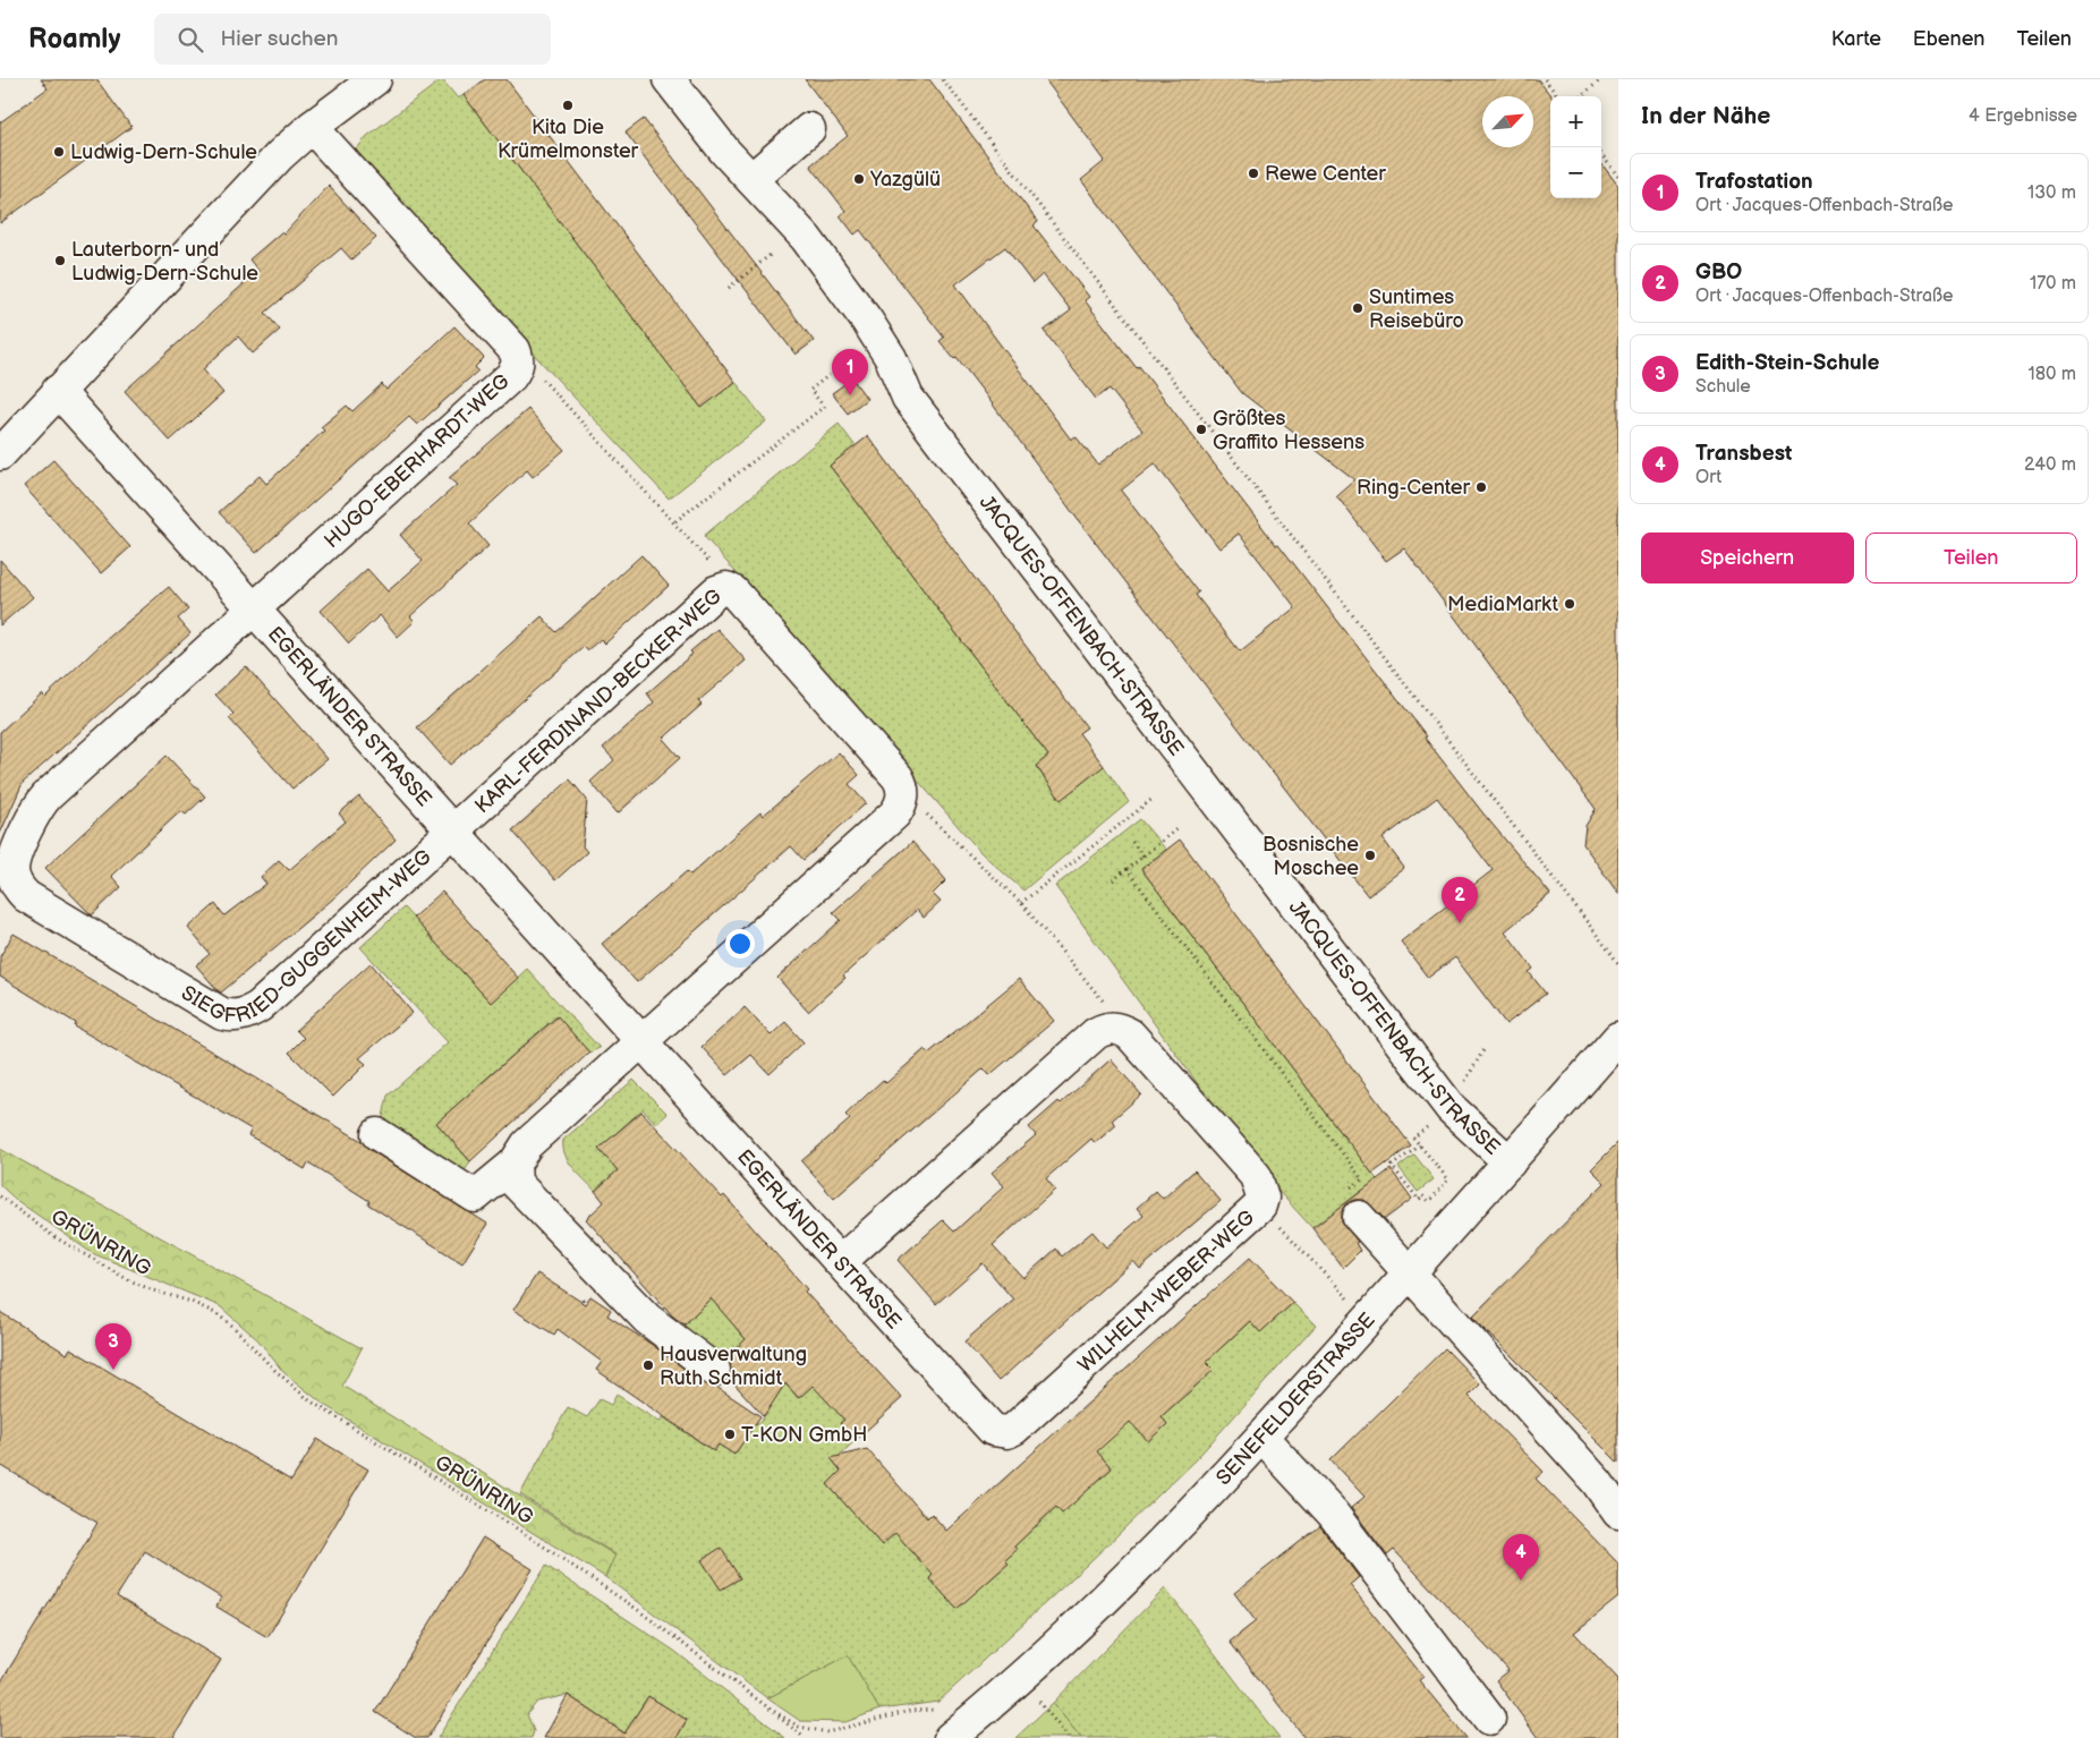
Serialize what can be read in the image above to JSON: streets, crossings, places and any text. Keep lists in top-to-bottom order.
{
  "streets": {
    "street": [
      "HUGO-EBERHARDT-WEG",
      "JACQUES-OFFENBACH-STRASSE",
      "KARL-FERDINAND-BECKER-WEG",
      "EGERLÄNDER STRASSE",
      "SIEGFRIED-GUGGENHEIM-WEG",
      "WILHELM-WEBER-WEG",
      "SENEFELDERSTRASSE"
    ],
    "path": ["GRÜNRING"]
  },
  "crossings": [
    ["HUGO-EBERHARDT-WEG", "EGERLÄNDER STRASSE"],
    ["HUGO-EBERHARDT-WEG", "SIEGFRIED-GUGGENHEIM-WEG"],
    ["JACQUES-OFFENBACH-STRASSE", "SENEFELDERSTRASSE"],
    ["KARL-FERDINAND-BECKER-WEG", "EGERLÄNDER STRASSE"],
    ["KARL-FERDINAND-BECKER-WEG", "SIEGFRIED-GUGGENHEIM-WEG"],
    ["EGERLÄNDER STRASSE", "SIEGFRIED-GUGGENHEIM-WEG"],
    ["EGERLÄNDER STRASSE", "WILHELM-WEBER-WEG"],
    ["GRÜNRING", "SENEFELDERSTRASSE"]
  ],
  "places": [
    "Kita Die Krümelmonster",
    "Ludwig-Dern-Schule",
    "Rewe Center",
    "Yazgülü",
    "Lauterborn- und Ludwig-Dern-Schule",
    "Suntimes Reisebüro",
    "Größtes Graffito Hessens",
    "Ring-Center",
    "MediaMarkt",
    "Bosnische Moschee",
    "Hausverwaltung Ruth Schmidt",
    "T-KON GmbH"
  ],
  "north": "top right",
  "page": {
    "header": "Roamly",
    "search": "Hier suchen",
    "nav": ["Karte", "Ebenen", "Teilen"],
    "heading": ["In der Nähe", "4 Ergebnisse"],
    "map_buttons": ["+", "−"],
    "list": [
      {
        "mark": "1",
        "name": "Trafostation",
        "note": "Ort · Jacques-Offenbach-Straße",
        "value": "130 m"
      },
      {
        "mark": "2",
        "name": "GBO",
        "note": "Ort · Jacques-Offenbach-Straße",
        "value": "170 m"
      },
      {
        "mark": "3",
        "name": "Edith-Stein-Schule",
        "note": "Schule",
        "value": "180 m"
      },
      {
        "mark": "4",
        "name": "Transbest",
        "note": "Ort",
        "value": "240 m"
      }
    ],
    "pins": [
      "1",
      "2",
      "3",
      "4"
    ],
    "buttons": ["Speichern", "Teilen"]
  }
}
